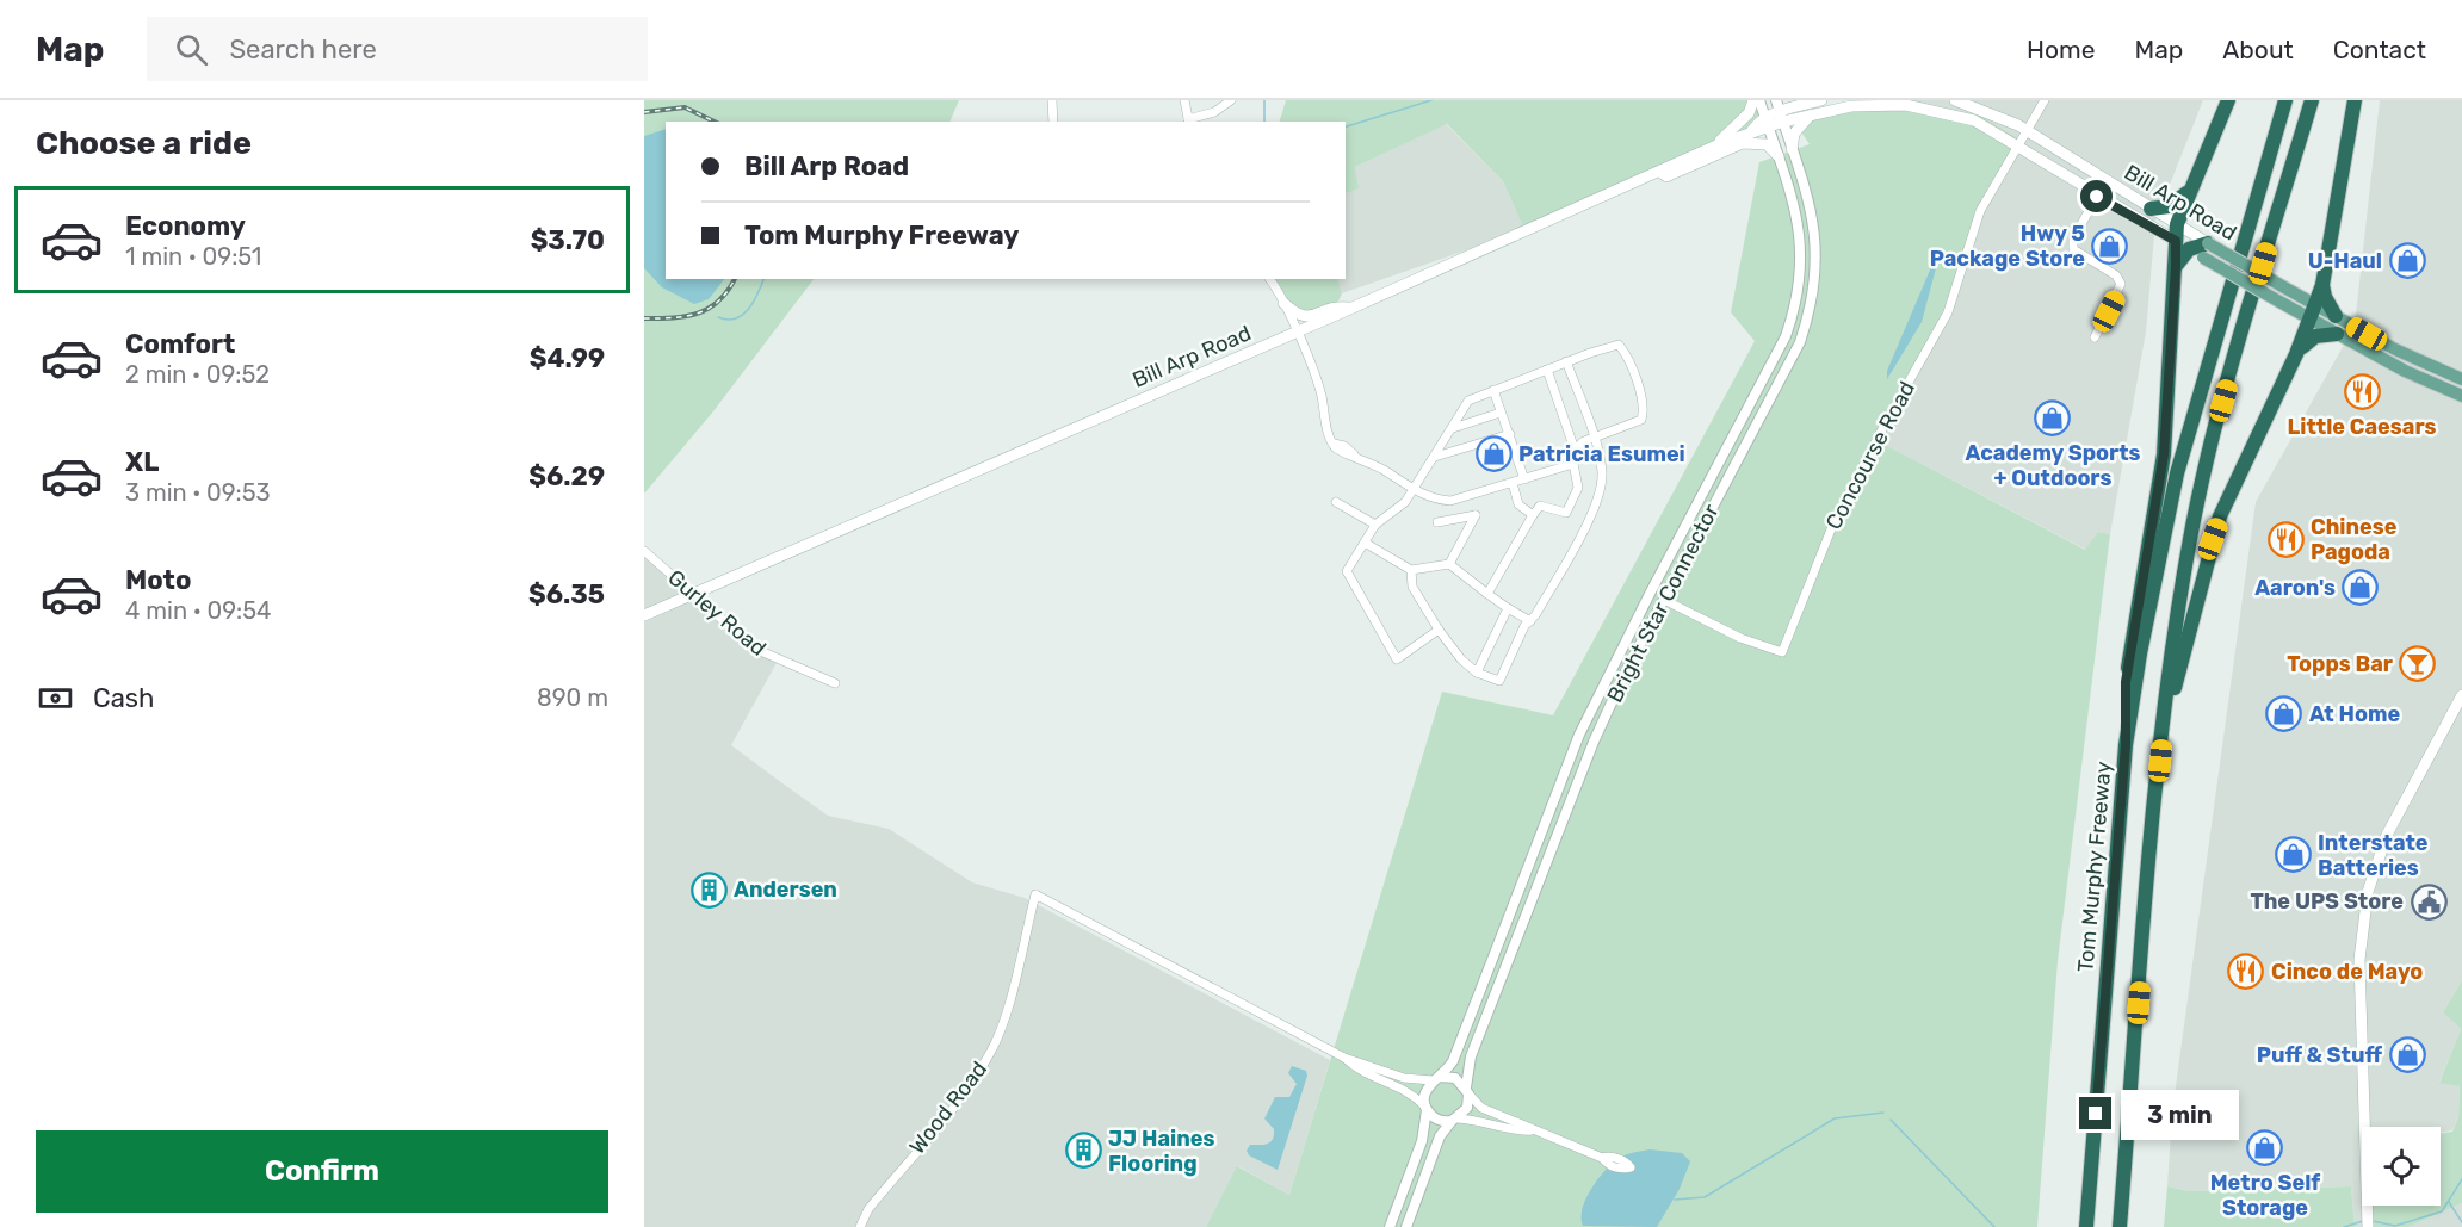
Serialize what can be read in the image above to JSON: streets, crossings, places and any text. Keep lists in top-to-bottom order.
{
  "streets": {
    "highway": ["Tom Murphy Freeway"],
    "main road": ["Bill Arp Road"],
    "street": [
      "Concourse Road",
      "Bright Star Connector",
      "Gurley Road",
      "Wood Road"
    ]
  },
  "crossings": [
    ["Bill Arp Road", "Concourse Road"],
    ["Bill Arp Road", "Bright Star Connector"],
    ["Bill Arp Road", "Gurley Road"],
    ["Concourse Road", "Bright Star Connector"]
  ],
  "places": {
    "shop": [
      "Hwy 5 Package Store",
      "U-Haul",
      "Academy Sports + Outdoors",
      "Patricia Esumei",
      "Aaron's",
      "At Home",
      "Interstate Batteries",
      "Puff & Stuff",
      "Metro Self Storage"
    ],
    "restaurant": ["Little Caesars", "Chinese Pagoda", "Cinco de Mayo"],
    "bar": ["Topps Bar"],
    "building": ["Andersen", "JJ Haines Flooring"],
    "public building": ["The UPS Store"]
  },
  "page": {
    "header": "Map",
    "search": "Search here",
    "nav": [
      "Home",
      "Map",
      "About",
      "Contact"
    ],
    "heading": "Choose a ride",
    "banner": ["Bill Arp Road", "Tom Murphy Freeway"],
    "list": [
      {
        "name": "Economy",
        "note": "1 min · 09:51",
        "value": "$3.70"
      },
      {
        "name": "Comfort",
        "note": "2 min · 09:52",
        "value": "$4.99"
      },
      {
        "name": "XL",
        "note": "3 min · 09:53",
        "value": "$6.29"
      },
      {
        "name": "Moto",
        "note": "4 min · 09:54",
        "value": "$6.35"
      }
    ],
    "pay": ["Cash", "890 m"],
    "bubble": "3 min",
    "buttons": "Confirm"
  }
}
